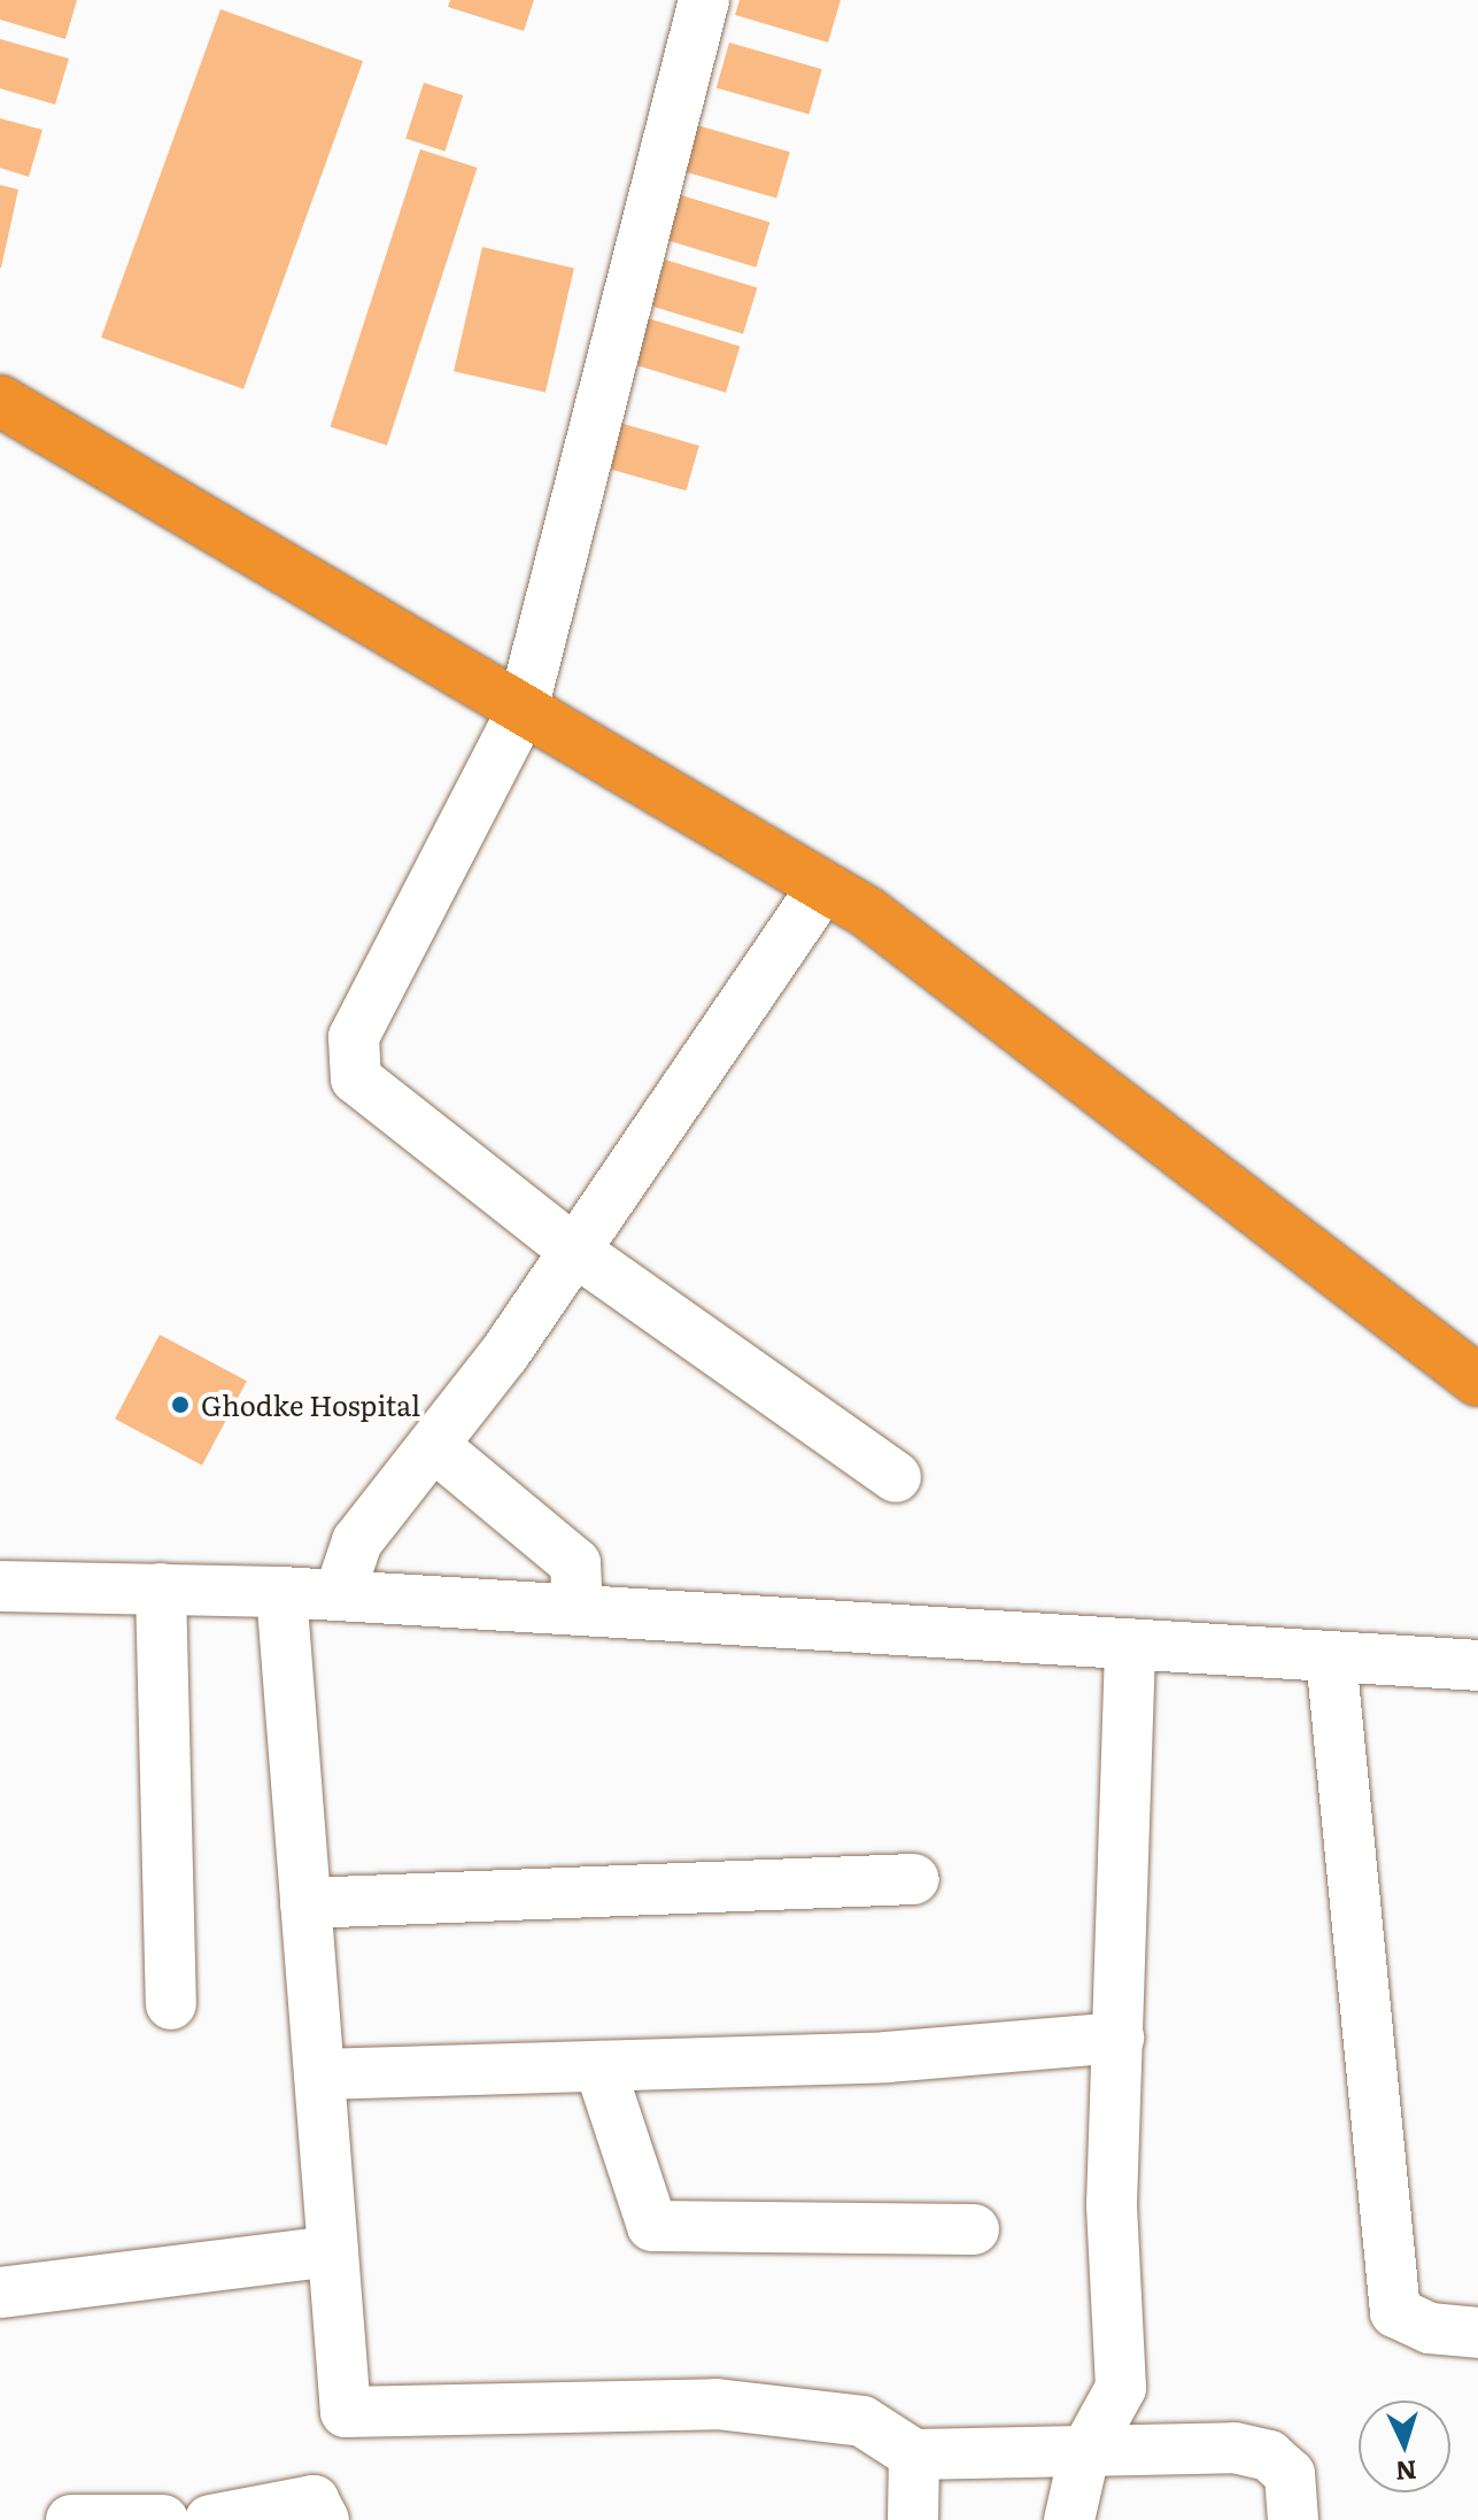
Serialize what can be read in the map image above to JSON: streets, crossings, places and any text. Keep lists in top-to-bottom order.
{
  "places": ["Ghodke Hospital"],
  "north": "bottom"
}
